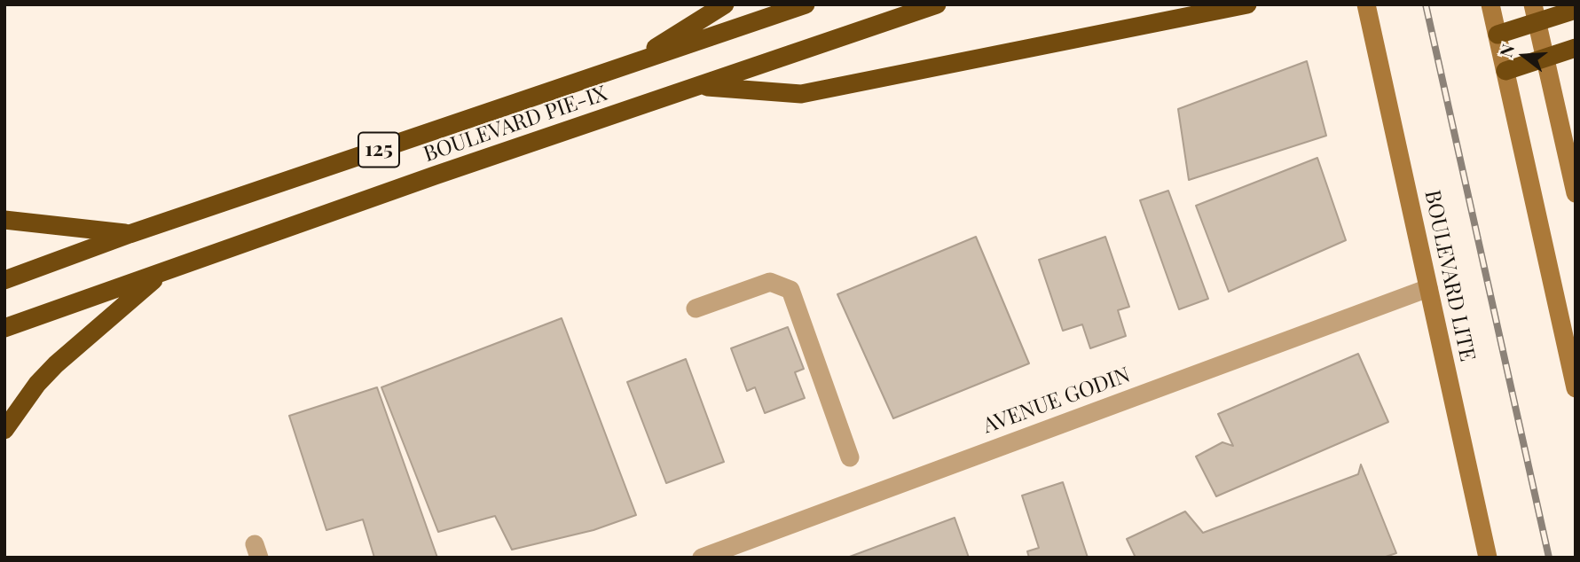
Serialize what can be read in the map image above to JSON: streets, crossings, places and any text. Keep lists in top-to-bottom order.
{
  "streets": {
    "highway": ["BOULEVARD PIE-IX", "125"],
    "main road": ["BOULEVARD LITE"],
    "street": ["AVENUE GODIN"]
  },
  "crossings": [
    ["BOULEVARD LITE", "AVENUE GODIN"]
  ],
  "north": "left"
}
